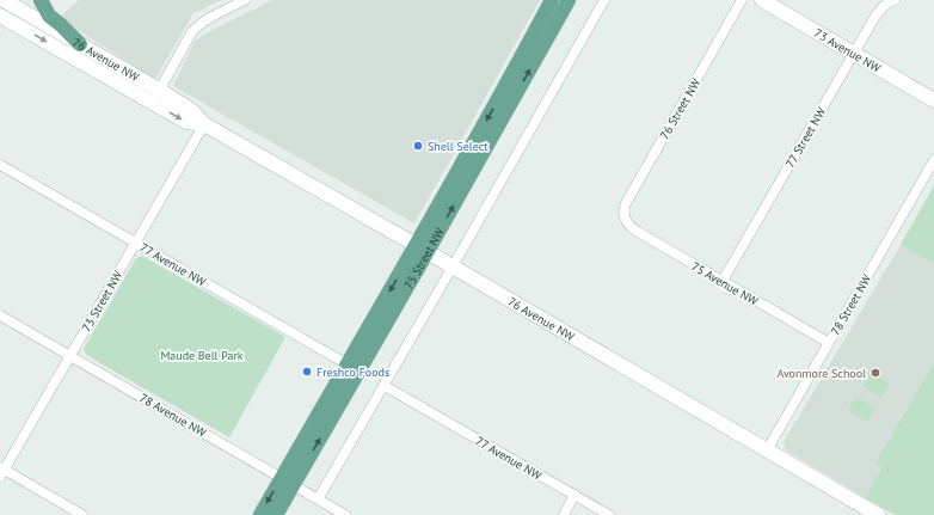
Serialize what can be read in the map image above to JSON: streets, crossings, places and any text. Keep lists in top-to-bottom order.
{
  "streets": {
    "main road": ["75 Street NW"],
    "street": [
      "73 Avenue NW",
      "76 Avenue NW",
      "76 Street NW",
      "77 Street NW",
      "77 Avenue NW",
      "75 Avenue NW",
      "73 Street NW",
      "78 Street NW",
      "78 Avenue NW"
    ]
  },
  "crossings": [
    ["73 Avenue NW", "77 Street NW"],
    ["76 Avenue NW", "75 Street NW"],
    ["76 Avenue NW", "73 Street NW"],
    ["76 Avenue NW", "78 Street NW"],
    ["76 Street NW", "75 Avenue NW"],
    ["77 Street NW", "75 Avenue NW"],
    ["75 Street NW", "77 Avenue NW"],
    ["75 Street NW", "78 Avenue NW"],
    ["77 Avenue NW", "73 Street NW"],
    ["75 Avenue NW", "78 Street NW"],
    ["73 Street NW", "78 Avenue NW"]
  ],
  "parks": ["Maude Bell Park"],
  "places": ["Shell Select", "Freshco Foods", "Avonmore School"]
}
